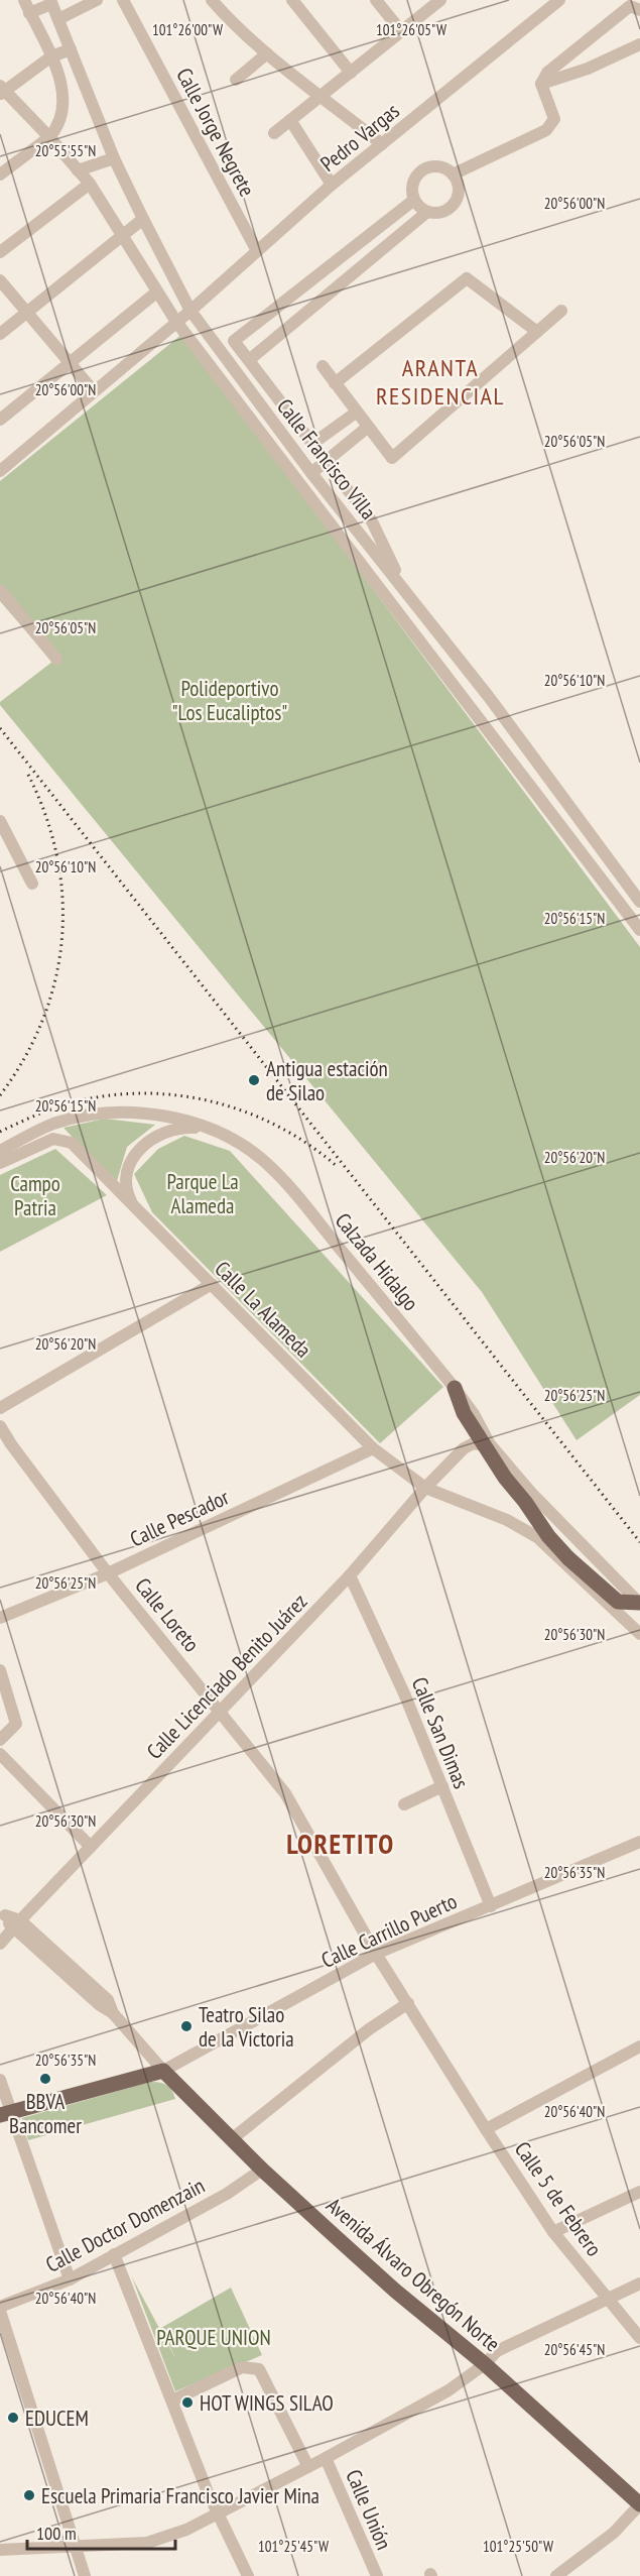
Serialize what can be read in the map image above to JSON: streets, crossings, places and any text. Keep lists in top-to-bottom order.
{
  "streets": {
    "main road": ["Avenida Álvaro Obregón Norte"],
    "street": [
      "Calle Jorge Negrete",
      "Pedro Vargas",
      "Calle Francisco Villa",
      "Calzada Hidalgo",
      "Calle La Alameda",
      "Calle Pescador",
      "Calle Loreto",
      "Calle Licenciado Benito Juárez",
      "Calle San Dimas",
      "Calle Carrillo Puerto",
      "Calle 5 de Febrero",
      "Calle Doctor Domenzain",
      "Calle Unión"
    ]
  },
  "crossings": [
    ["Calle Jorge Negrete", "Pedro Vargas"],
    ["Pedro Vargas", "Calle Francisco Villa"],
    ["Calle La Alameda", "Calle Pescador"],
    ["Calle La Alameda", "Calle Licenciado Benito Juárez"],
    ["Calle Pescador", "Calle Loreto"],
    ["Calle Loreto", "Calle Licenciado Benito Juárez"],
    ["Calle Loreto", "Calle Carrillo Puerto"],
    ["Calle Loreto", "Calle 5 de Febrero"],
    ["Calle Licenciado Benito Juárez", "Calle San Dimas"],
    ["Calle San Dimas", "Calle Carrillo Puerto"],
    ["Calle Carrillo Puerto", "Calle 5 de Febrero"],
    ["Calle Carrillo Puerto", "Avenida Álvaro Obregón Norte"],
    ["Calle Doctor Domenzain", "Avenida Álvaro Obregón Norte"]
  ],
  "districts": ["ARANTA RESIDENCIAL", "LORETITO"],
  "parks": [
    "Polideportivo \"Los Eucaliptos\"",
    "Parque La Alameda",
    "Campo Patria",
    "PARQUE UNION"
  ],
  "places": [
    "Antigua estación de Silao",
    "Teatro Silao de la Victoria",
    "BBVA Bancomer",
    "HOT WINGS SILAO",
    "EDUCEM",
    "Escuela Primaria Francisco Javier Mina"
  ],
  "scale_bar": "100 m",
  "coordinates": [
    "101°26'00\"W",
    "101°26'05\"W",
    "20°55'55\"N",
    "20°56'00\"N",
    "20°56'05\"N",
    "20°56'10\"N",
    "20°56'15\"N",
    "20°56'20\"N",
    "20°56'25\"N",
    "20°56'30\"N",
    "20°56'35\"N",
    "20°56'40\"N",
    "20°56'45\"N",
    "101°25'45\"W",
    "101°25'50\"W"
  ]
}
